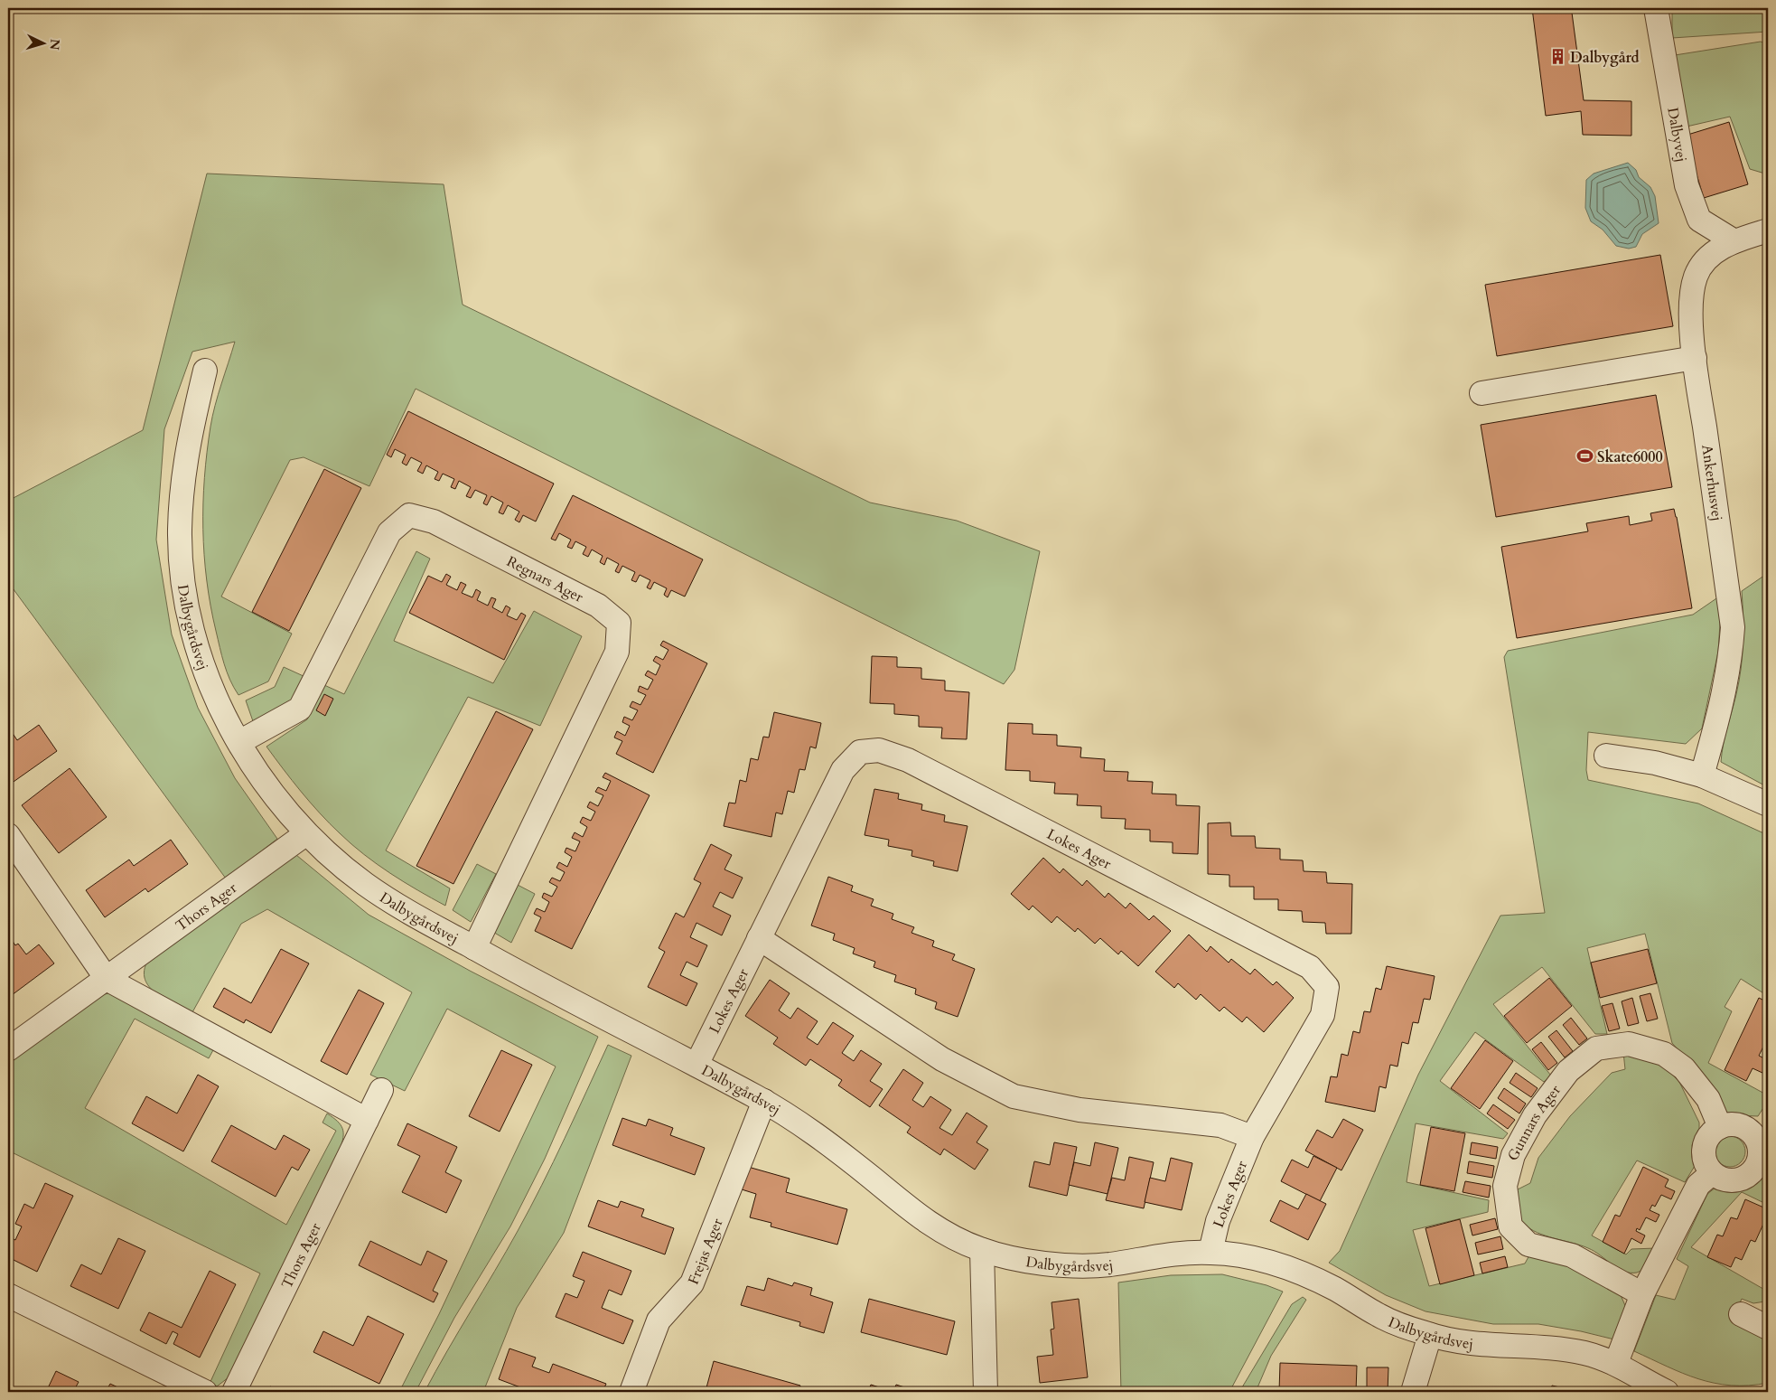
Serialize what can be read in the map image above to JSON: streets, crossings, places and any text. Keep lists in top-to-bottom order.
{
  "streets": {
    "street": [
      "Dalbyvej",
      "Ankerhusvej",
      "Regnars Ager",
      "Dalbygårdsvej",
      "Lokes Ager",
      "Thors Ager",
      "Gunnars Ager",
      "Frejas Ager"
    ]
  },
  "crossings": [
    ["Dalbyvej", "Ankerhusvej"],
    ["Regnars Ager", "Dalbygårdsvej"],
    ["Dalbygårdsvej", "Lokes Ager"],
    ["Dalbygårdsvej", "Thors Ager"],
    ["Dalbygårdsvej", "Frejas Ager"]
  ],
  "places": {
    "building": ["Dalbygård"],
    "sports": ["Skate6000"]
  },
  "north": "right"
}
